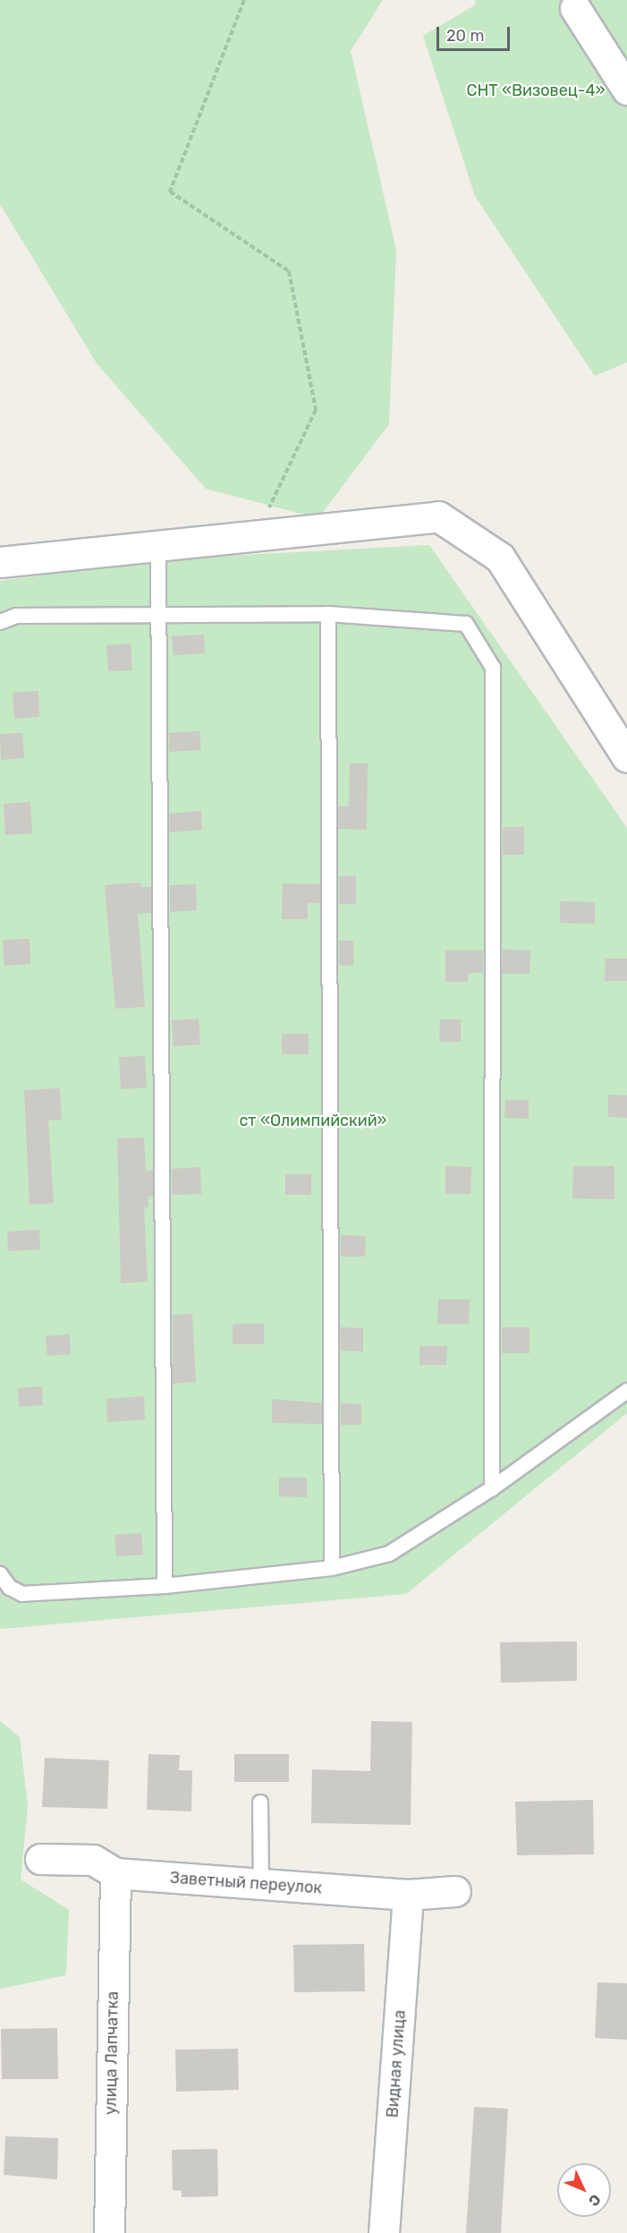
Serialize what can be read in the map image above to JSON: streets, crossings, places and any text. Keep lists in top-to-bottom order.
{
  "streets": {
    "street": ["Заветный переулок", "улица Лапчатка", "Видная улица"]
  },
  "crossings": [
    ["Заветный переулок", "улица Лапчатка"],
    ["Заветный переулок", "Видная улица"]
  ],
  "parks": ["СНТ «Визовец-4»", "ст «Олимпийский»"],
  "scale_bar": "20 m",
  "north": "bottom right"
}
